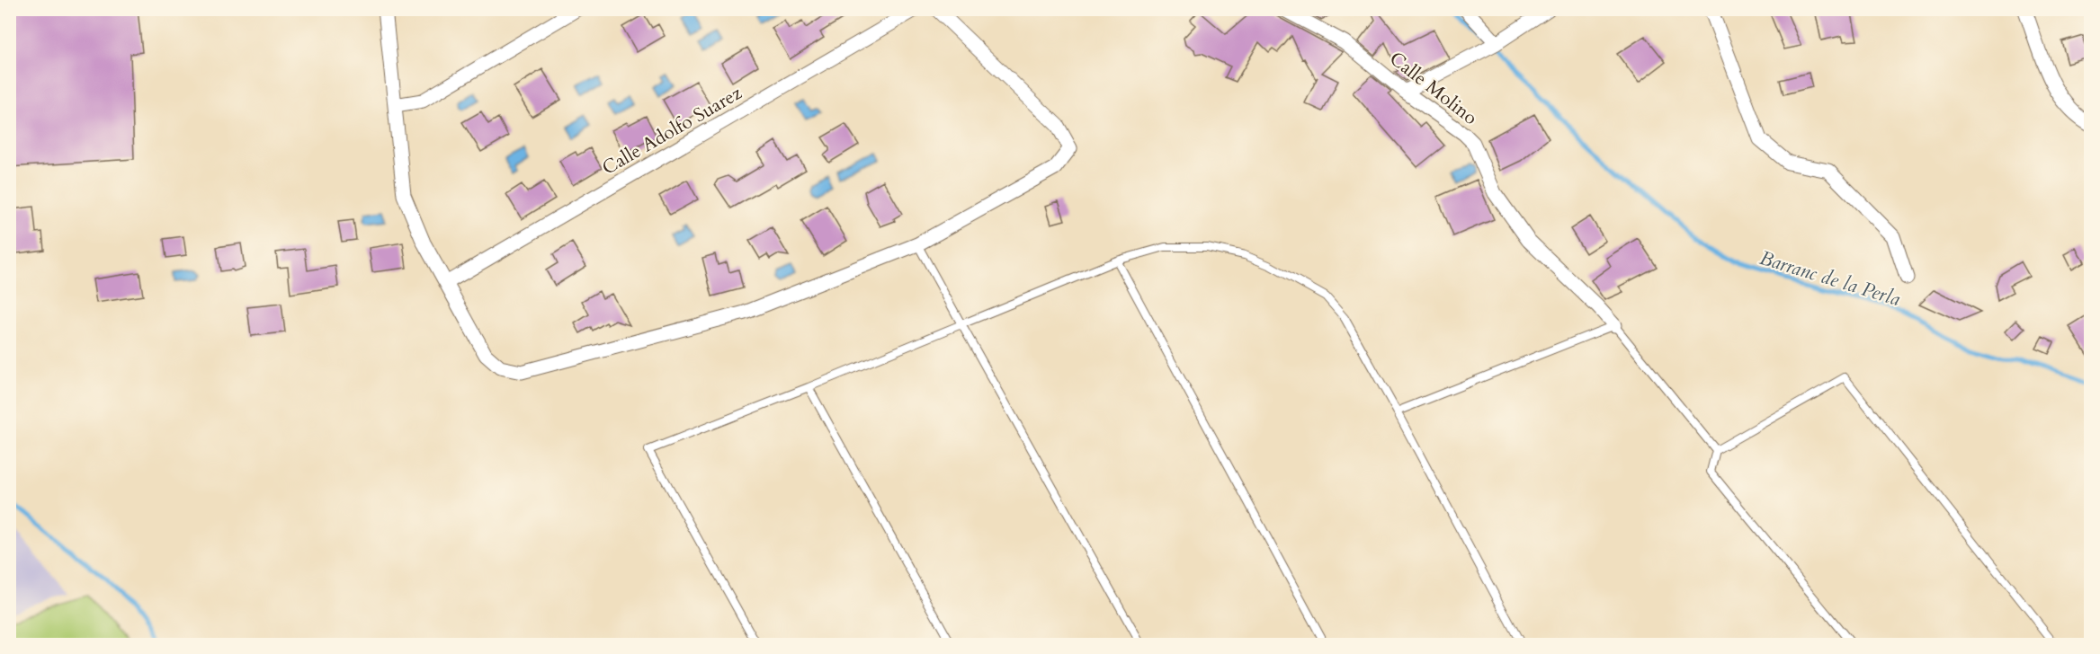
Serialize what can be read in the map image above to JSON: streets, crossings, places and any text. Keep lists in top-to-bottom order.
{
  "streets": {
    "street": ["Calle Molino", "Calle Adolfo Suarez"]
  },
  "water": ["Barranc de la Perla"]
}
